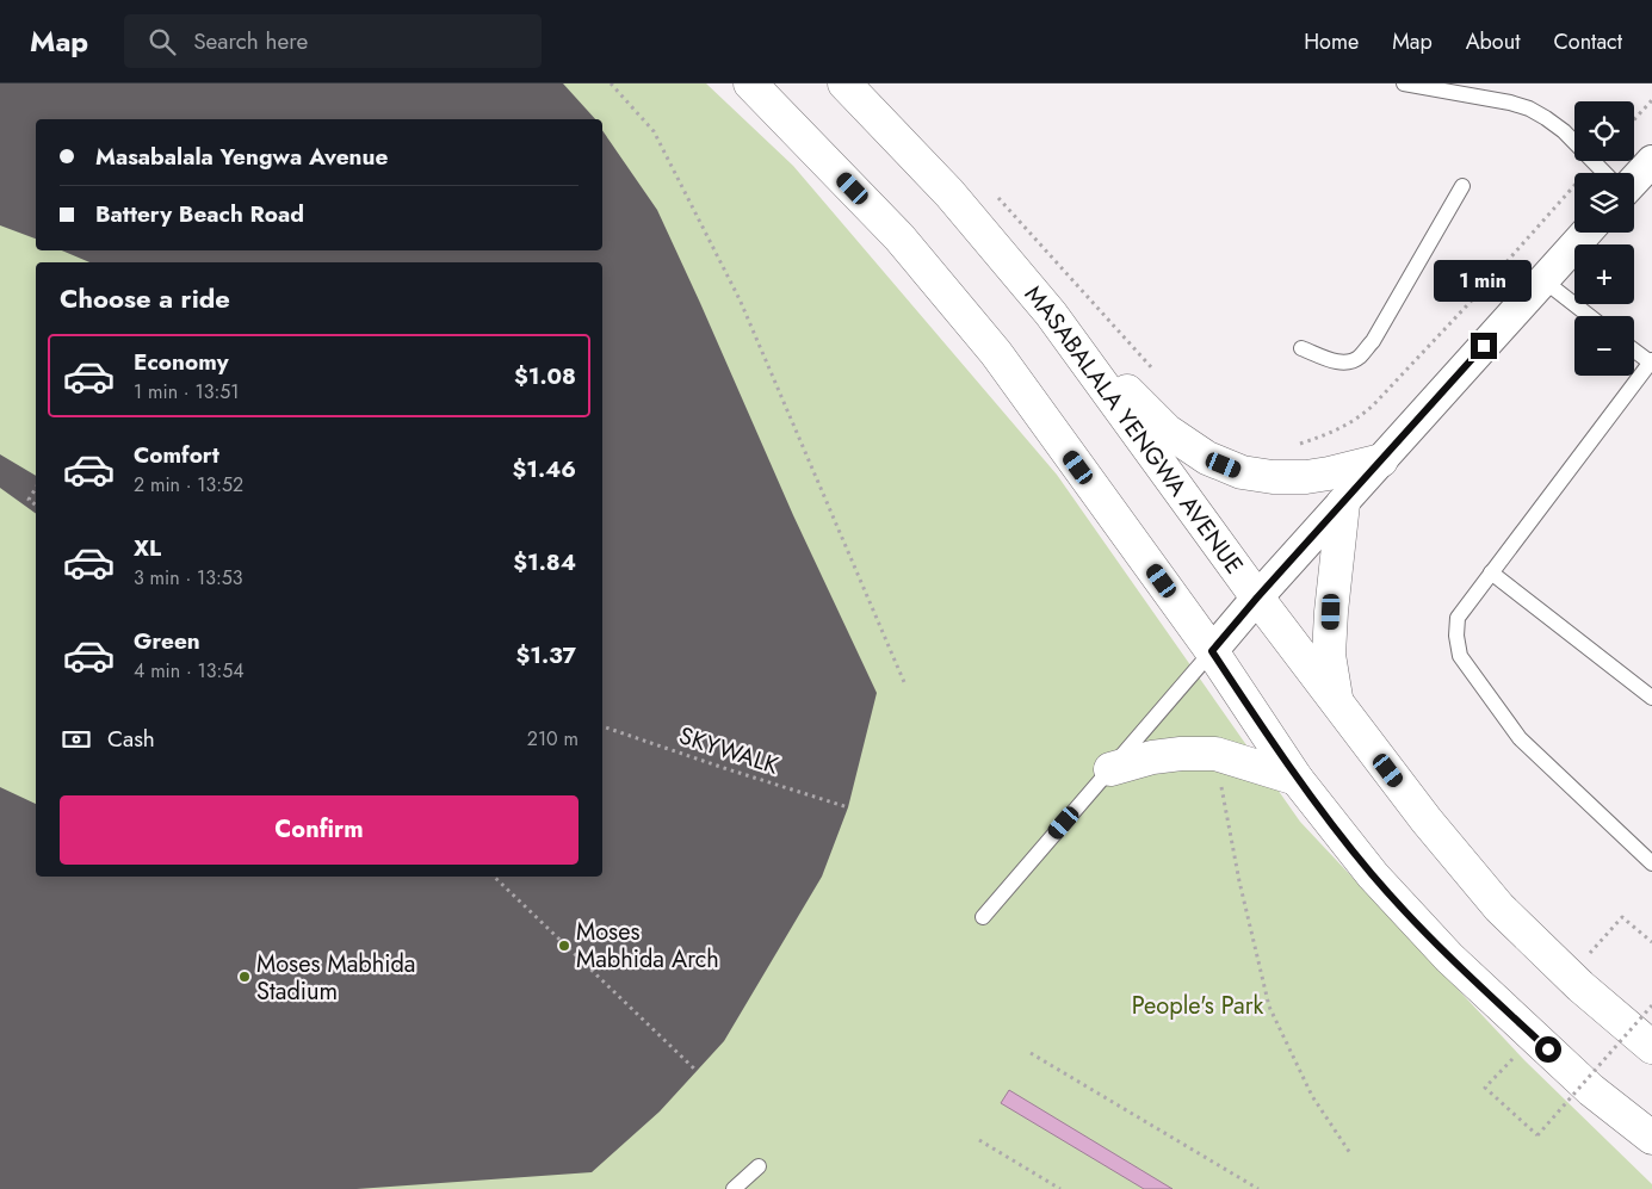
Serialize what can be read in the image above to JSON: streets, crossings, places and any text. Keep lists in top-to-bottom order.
{
  "streets": {
    "main road": ["MASABALALA YENGWA AVENUE"],
    "path": ["SKYWALK"]
  },
  "parks": ["People's Park"],
  "places": ["Moses Mabhida Arch", "Moses Mabhida Stadium"],
  "page": {
    "header": "Map",
    "search": "Search here",
    "nav": [
      "Home",
      "Map",
      "About",
      "Contact"
    ],
    "map_buttons": ["+", "−"],
    "banner": ["Masabalala Yengwa Avenue", "Battery Beach Road"],
    "bubble": "1 min",
    "heading": "Choose a ride",
    "list": [
      {
        "name": "Economy",
        "note": "1 min · 13:51",
        "value": "$1.08"
      },
      {
        "name": "Comfort",
        "note": "2 min · 13:52",
        "value": "$1.46"
      },
      {
        "name": "XL",
        "note": "3 min · 13:53",
        "value": "$1.84"
      },
      {
        "name": "Green",
        "note": "4 min · 13:54",
        "value": "$1.37"
      }
    ],
    "pay": ["Cash", "210 m"],
    "buttons": "Confirm"
  }
}
